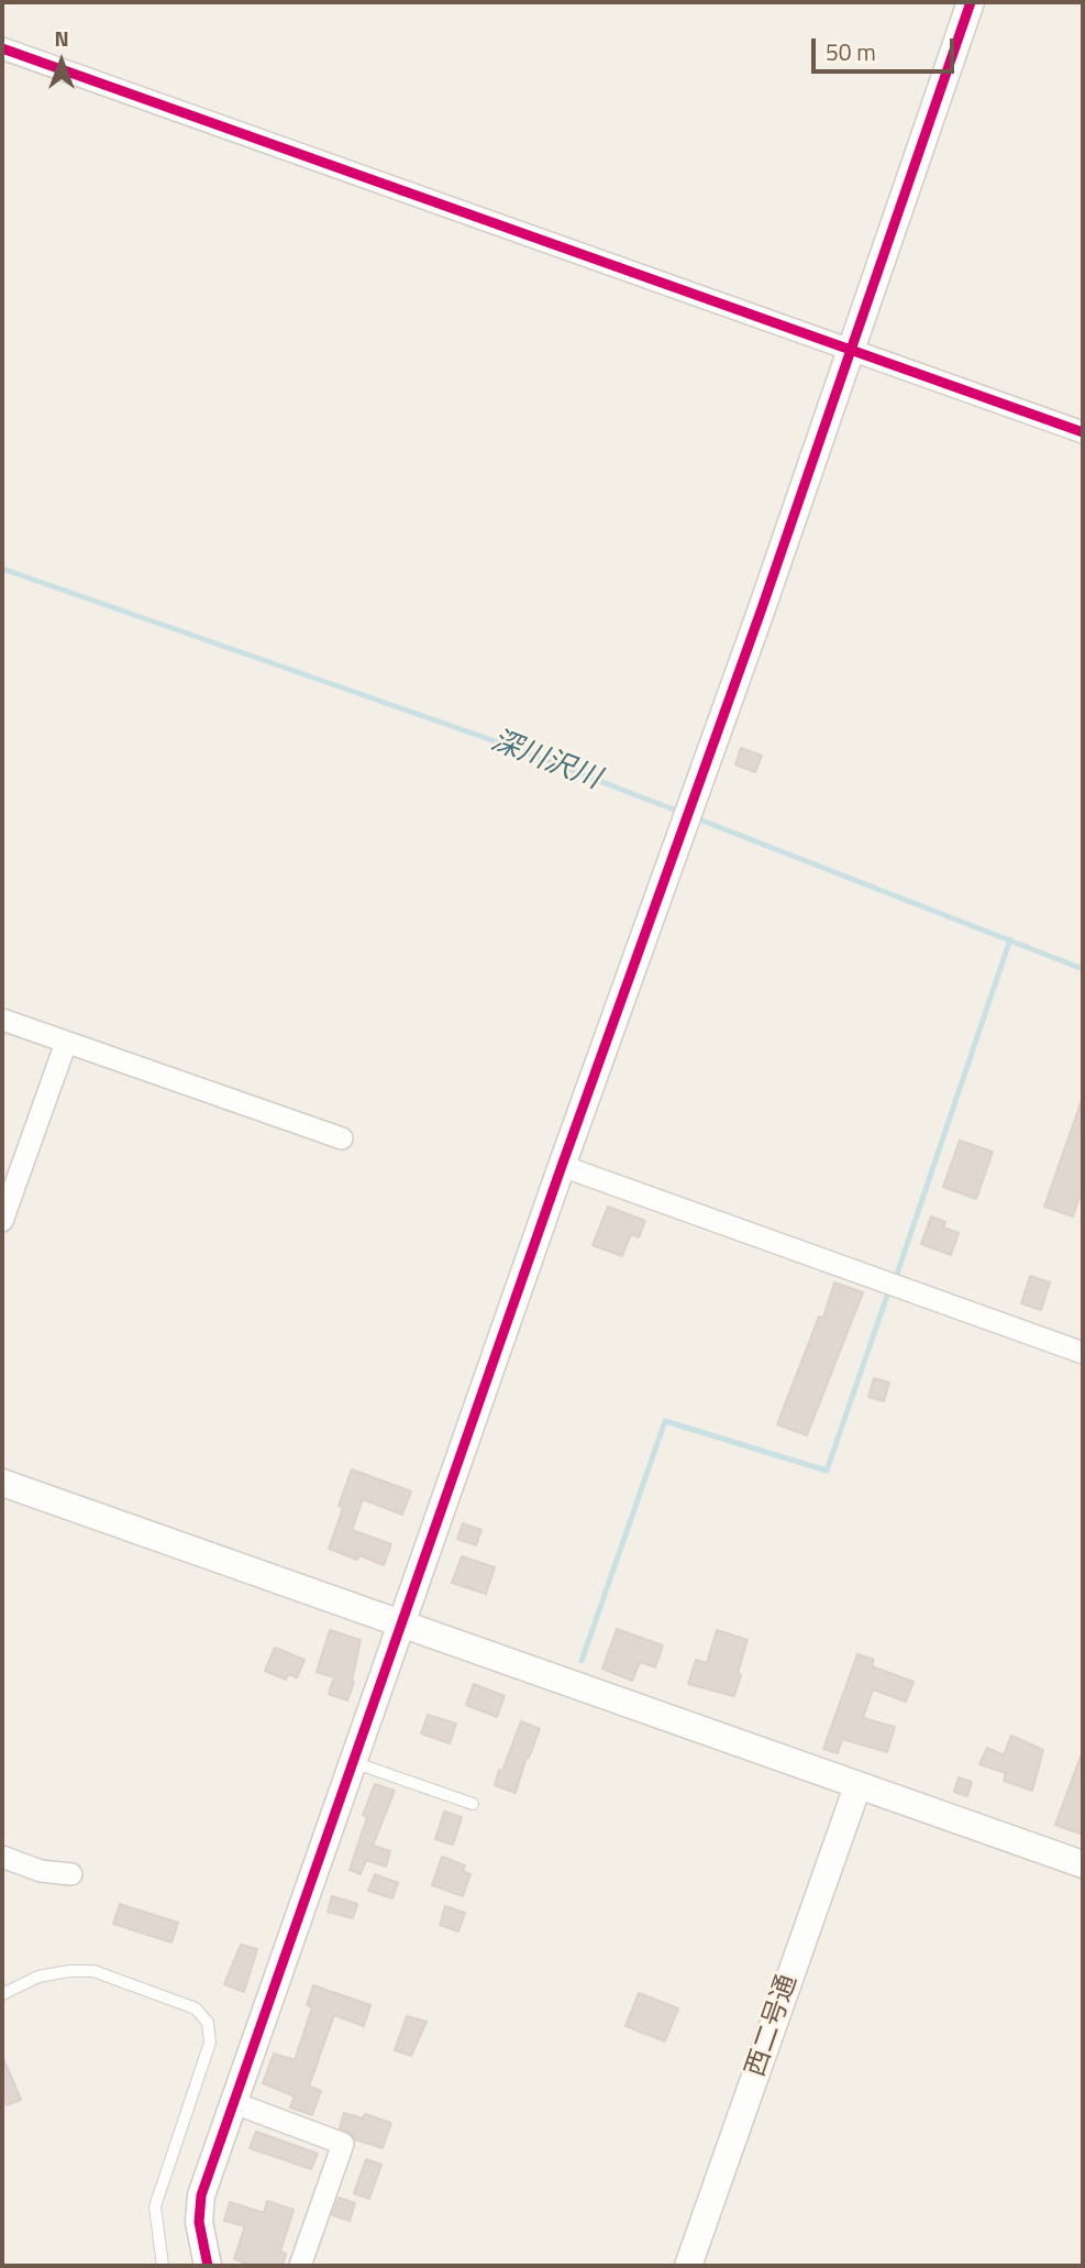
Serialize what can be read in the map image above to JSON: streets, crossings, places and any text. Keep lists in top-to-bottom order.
{
  "streets": {
    "street": ["西二号通"]
  },
  "water": ["深川沢川"],
  "scale_bar": "50 m",
  "north": "top"
}
